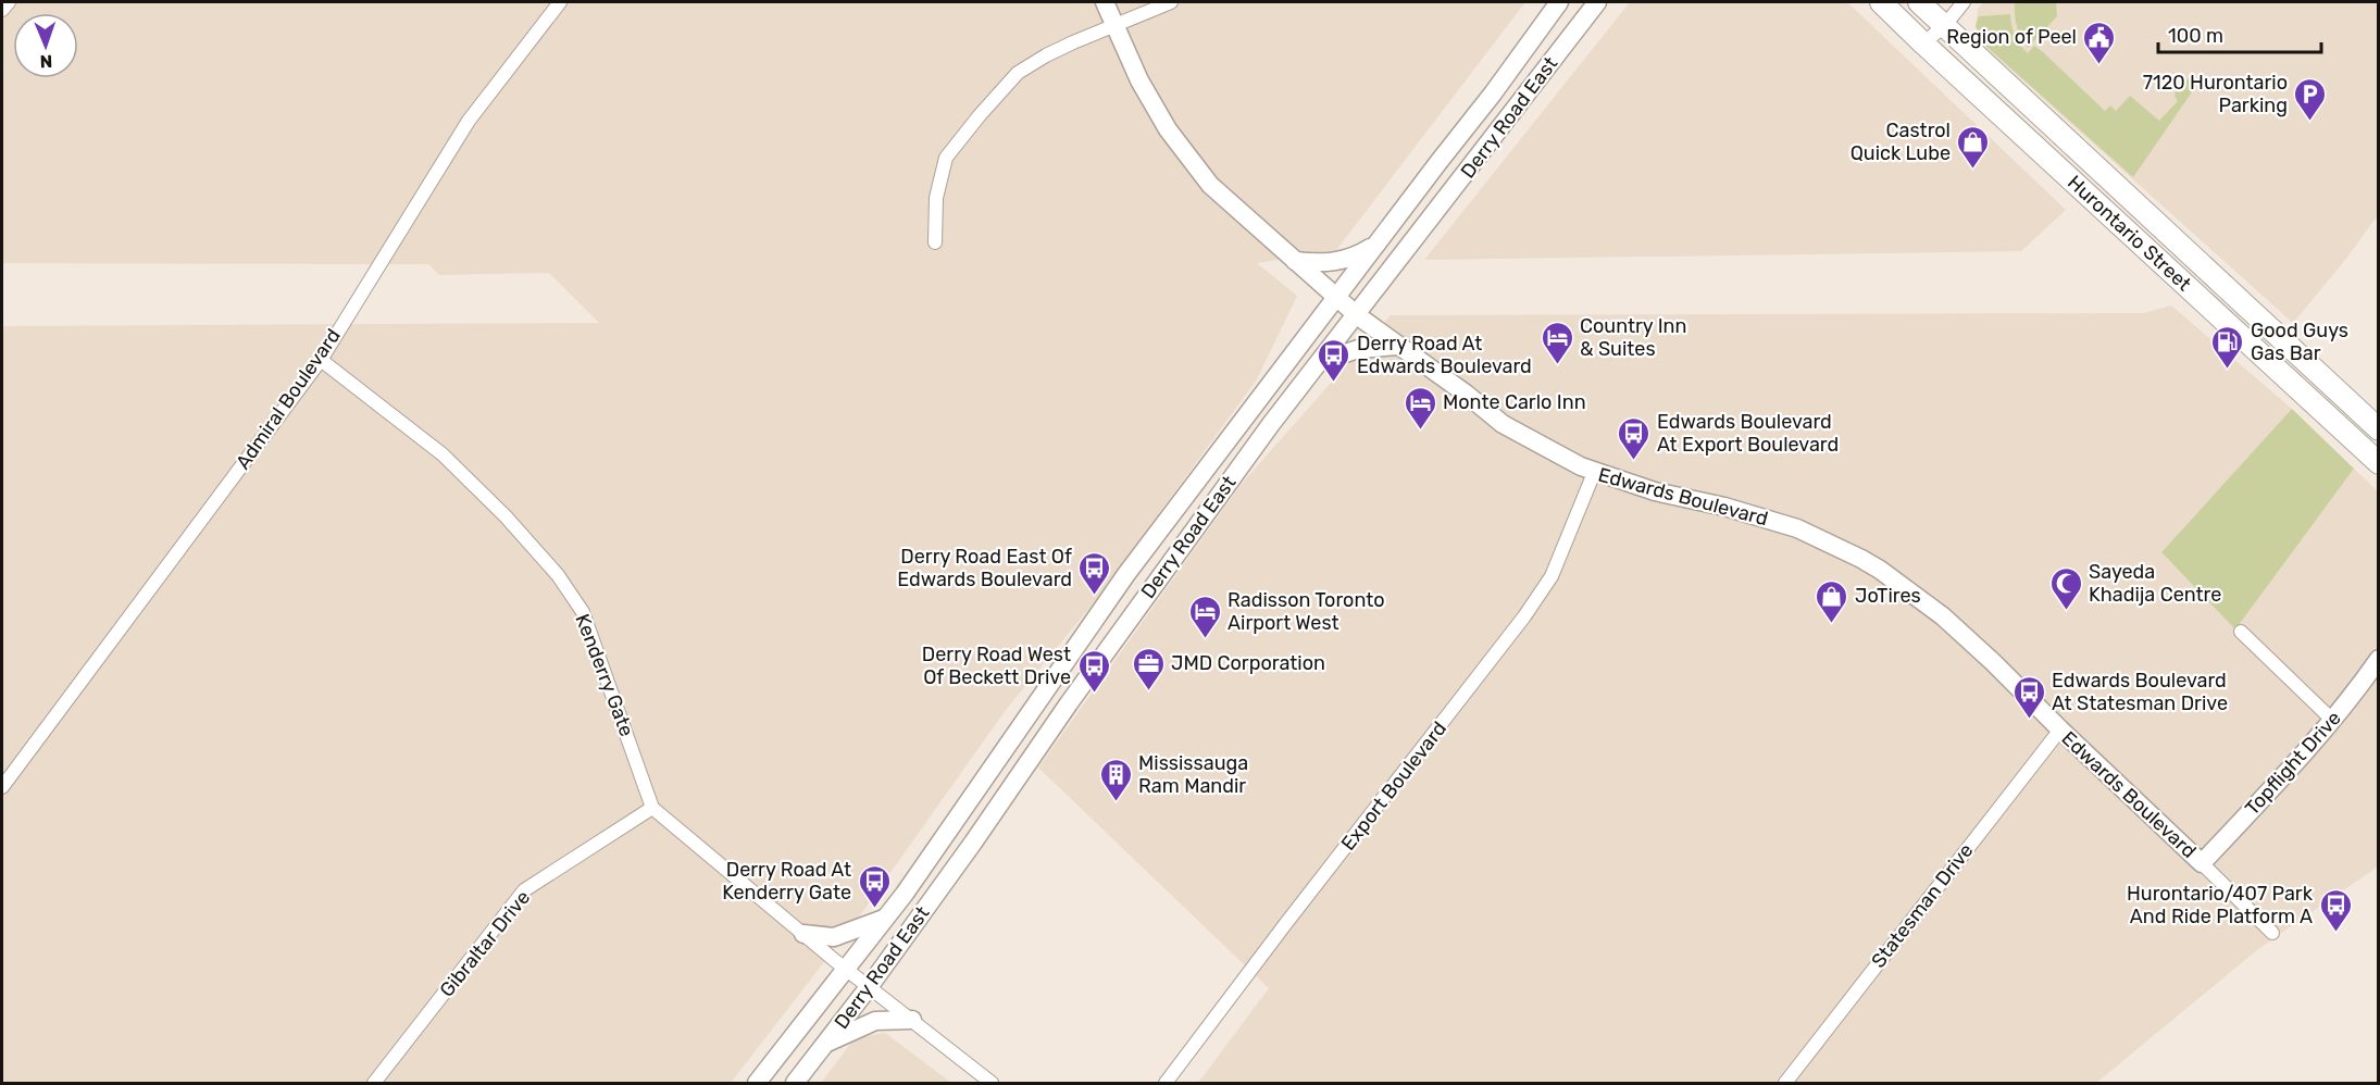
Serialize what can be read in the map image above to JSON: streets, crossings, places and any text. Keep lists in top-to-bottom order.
{
  "streets": {
    "main road": [
      "Derry Road East",
      "Hurontario Street",
      "Edwards Boulevard",
      "Topflight Drive"
    ],
    "street": [
      "Admiral Boulevard",
      "Kenderry Gate",
      "Export Boulevard",
      "Statesman Drive",
      "Gibraltar Drive"
    ]
  },
  "crossings": [
    ["Derry Road East", "Edwards Boulevard"],
    ["Admiral Boulevard", "Kenderry Gate"],
    ["Edwards Boulevard", "Topflight Drive"],
    ["Edwards Boulevard", "Export Boulevard"],
    ["Edwards Boulevard", "Statesman Drive"],
    ["Kenderry Gate", "Gibraltar Drive"]
  ],
  "places": {
    "public building": ["Region of Peel"],
    "parking": ["7120 Hurontario Parking"],
    "shop": ["Castrol Quick Lube", "JoTires"],
    "hotel": ["Country Inn & Suites", "Monte Carlo Inn", "Radisson Toronto Airport West"],
    "fuel station": ["Good Guys Gas Bar"],
    "bus stop": [
      "Derry Road At Edwards Boulevard",
      "Edwards Boulevard At Export Boulevard",
      "Derry Road East Of Edwards Boulevard",
      "Derry Road West Of Beckett Drive",
      "Edwards Boulevard At Statesman Drive",
      "Derry Road At Kenderry Gate",
      "Hurontario/407 Park And Ride Platform A"
    ],
    "mosque": ["Sayeda Khadija Centre"],
    "office": ["JMD Corporation"],
    "building": ["Mississauga Ram Mandir"]
  },
  "scale_bar": "100 m",
  "north": "bottom"
}
